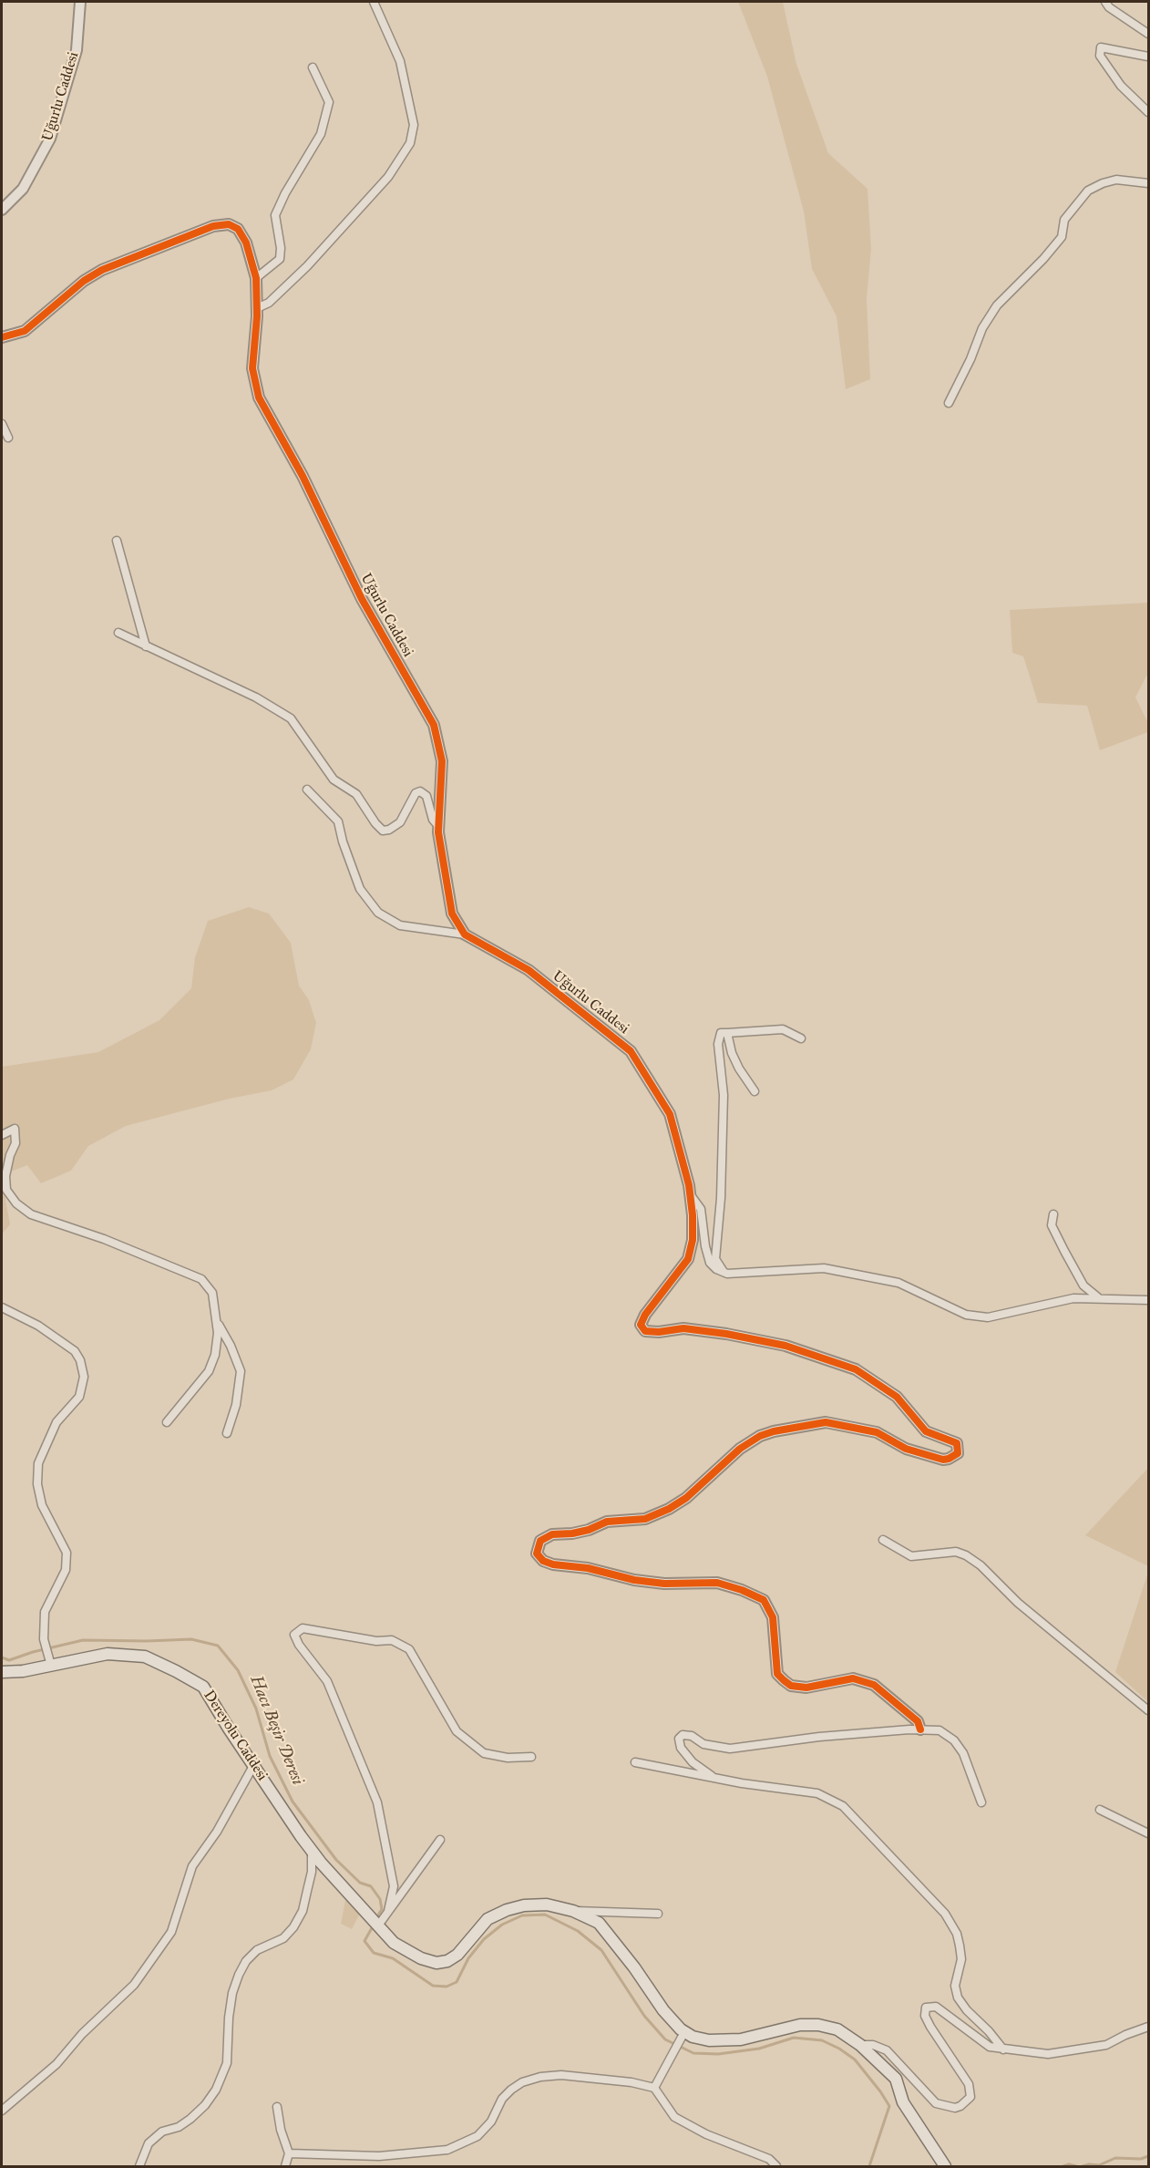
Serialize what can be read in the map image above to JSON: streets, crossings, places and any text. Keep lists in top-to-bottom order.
{
  "streets": {
    "main road": ["Dereyolu Caddesi"],
    "street": ["Uğurlu Caddesi"]
  },
  "water": ["Hacı Beşir Deresi"]
}
